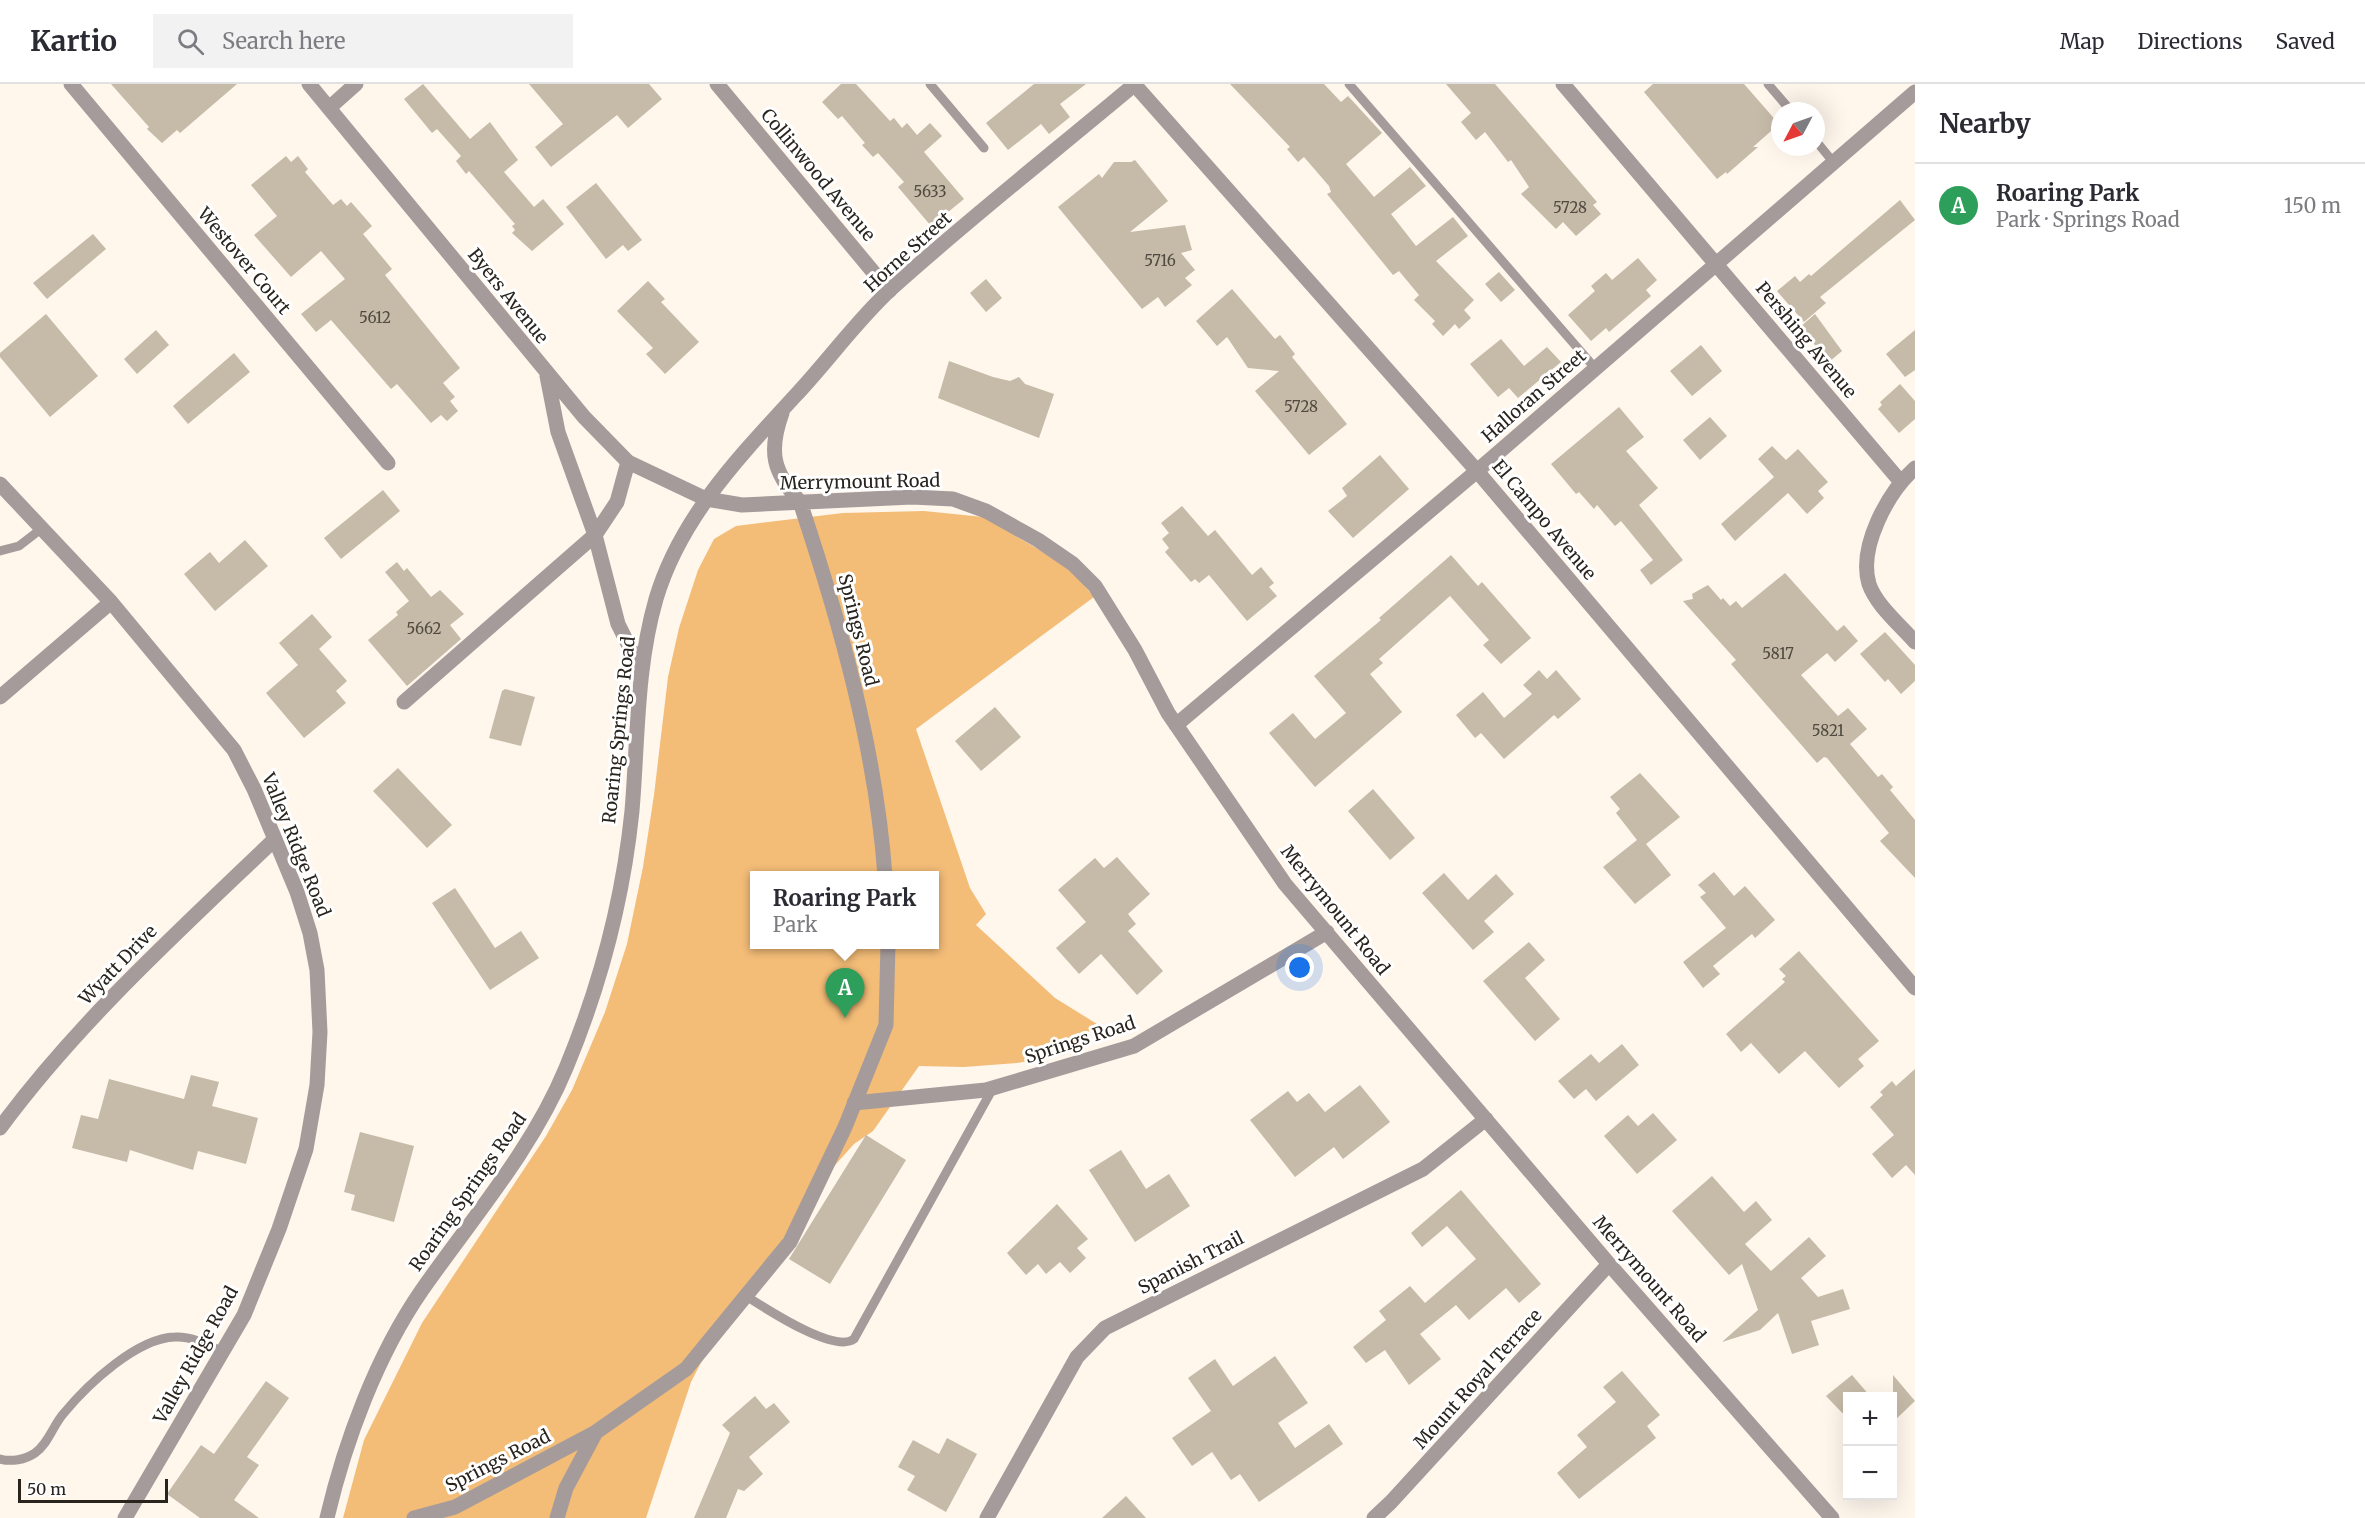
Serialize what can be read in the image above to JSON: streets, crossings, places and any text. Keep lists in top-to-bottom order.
{
  "streets": {
    "street": [
      "Collinwood Avenue",
      "Horne Street",
      "Westover Court",
      "Byers Avenue",
      "Pershing Avenue",
      "Halloran Street",
      "Merrymount Road",
      "El Campo Avenue",
      "Springs Road",
      "Roaring Springs Road",
      "Valley Ridge Road",
      "Wyatt Drive",
      "Spanish Trail",
      "Mount Royal Terrace"
    ]
  },
  "crossings": [
    ["Collinwood Avenue", "Horne Street"],
    ["Horne Street", "Byers Avenue"],
    ["Horne Street", "Merrymount Road"],
    ["Horne Street", "El Campo Avenue"],
    ["Horne Street", "Springs Road"],
    ["Horne Street", "Roaring Springs Road"],
    ["Byers Avenue", "Merrymount Road"],
    ["Byers Avenue", "Roaring Springs Road"],
    ["Pershing Avenue", "Halloran Street"],
    ["Halloran Street", "Merrymount Road"],
    ["Halloran Street", "El Campo Avenue"],
    ["Merrymount Road", "Springs Road"],
    ["Merrymount Road", "Roaring Springs Road"],
    ["Merrymount Road", "Spanish Trail"],
    ["Merrymount Road", "Mount Royal Terrace"],
    ["Valley Ridge Road", "Wyatt Drive"]
  ],
  "house_numbers": [
    "5633",
    "5728",
    "5716",
    "5612",
    "5728",
    "5662",
    "5817",
    "5821"
  ],
  "scale_bar": "50 m",
  "north": "bottom left",
  "page": {
    "header": "Kartio",
    "search": "Search here",
    "nav": ["Map", "Directions", "Saved"],
    "heading": "Nearby",
    "list": [
      {
        "mark": "A",
        "name": "Roaring Park",
        "note": "Park · Springs Road",
        "value": "150 m"
      }
    ],
    "popup": ["Roaring Park", "Park"],
    "pins": "A",
    "map_buttons": ["+", "−"],
    "scale": "50 m"
  }
}
